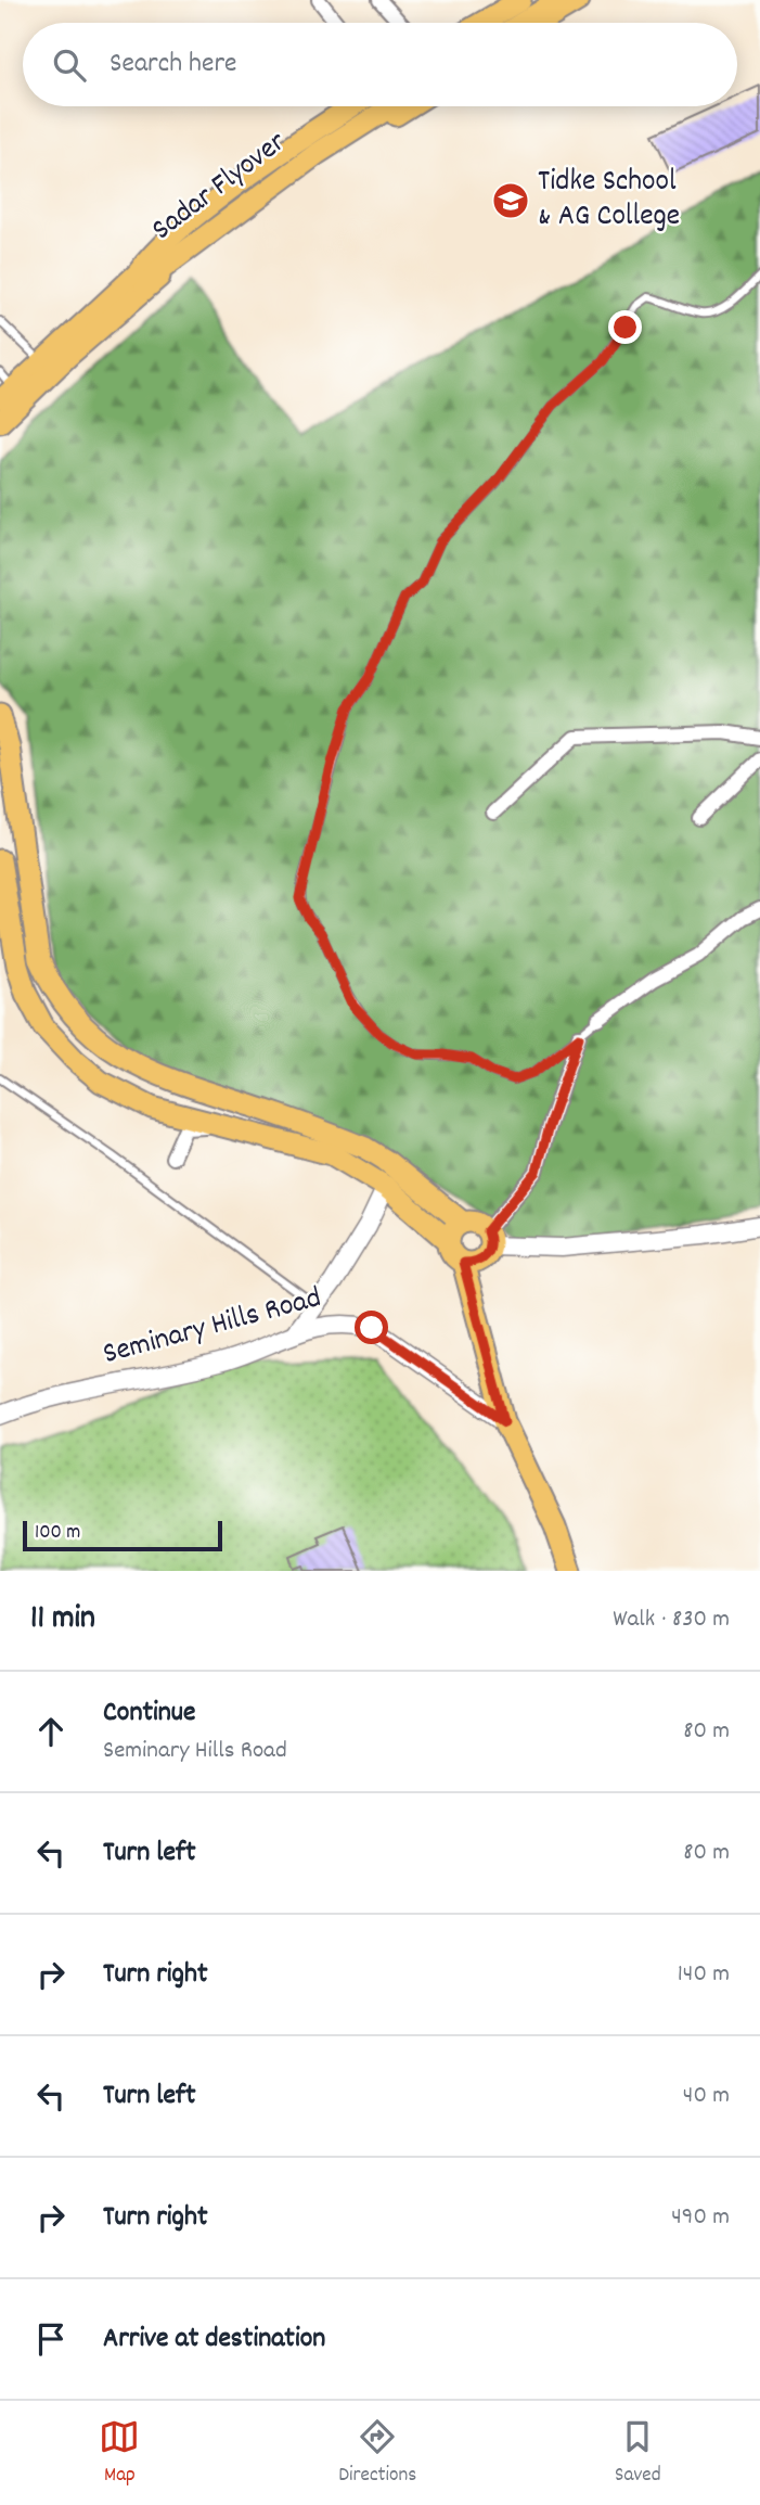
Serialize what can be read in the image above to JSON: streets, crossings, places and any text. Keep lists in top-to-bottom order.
{
  "streets": {
    "main road": ["Sadar Flyover"],
    "street": ["Seminary Hills Road"]
  },
  "places": {
    "school or university": ["Tidke School & AG College"]
  },
  "scale_bar": "100 m",
  "page": {
    "search": "Search here",
    "scale": "100 m",
    "heading": ["11 min", "Walk · 830 m"],
    "list": [
      ["Continue", "Seminary Hills Road", "80 m"],
      ["Turn left", "80 m"],
      ["Turn right", "140 m"],
      ["Turn left", "40 m"],
      ["Turn right", "490 m"],
      "Arrive at destination"
    ],
    "nav": ["Map", "Directions", "Saved"]
  }
}
